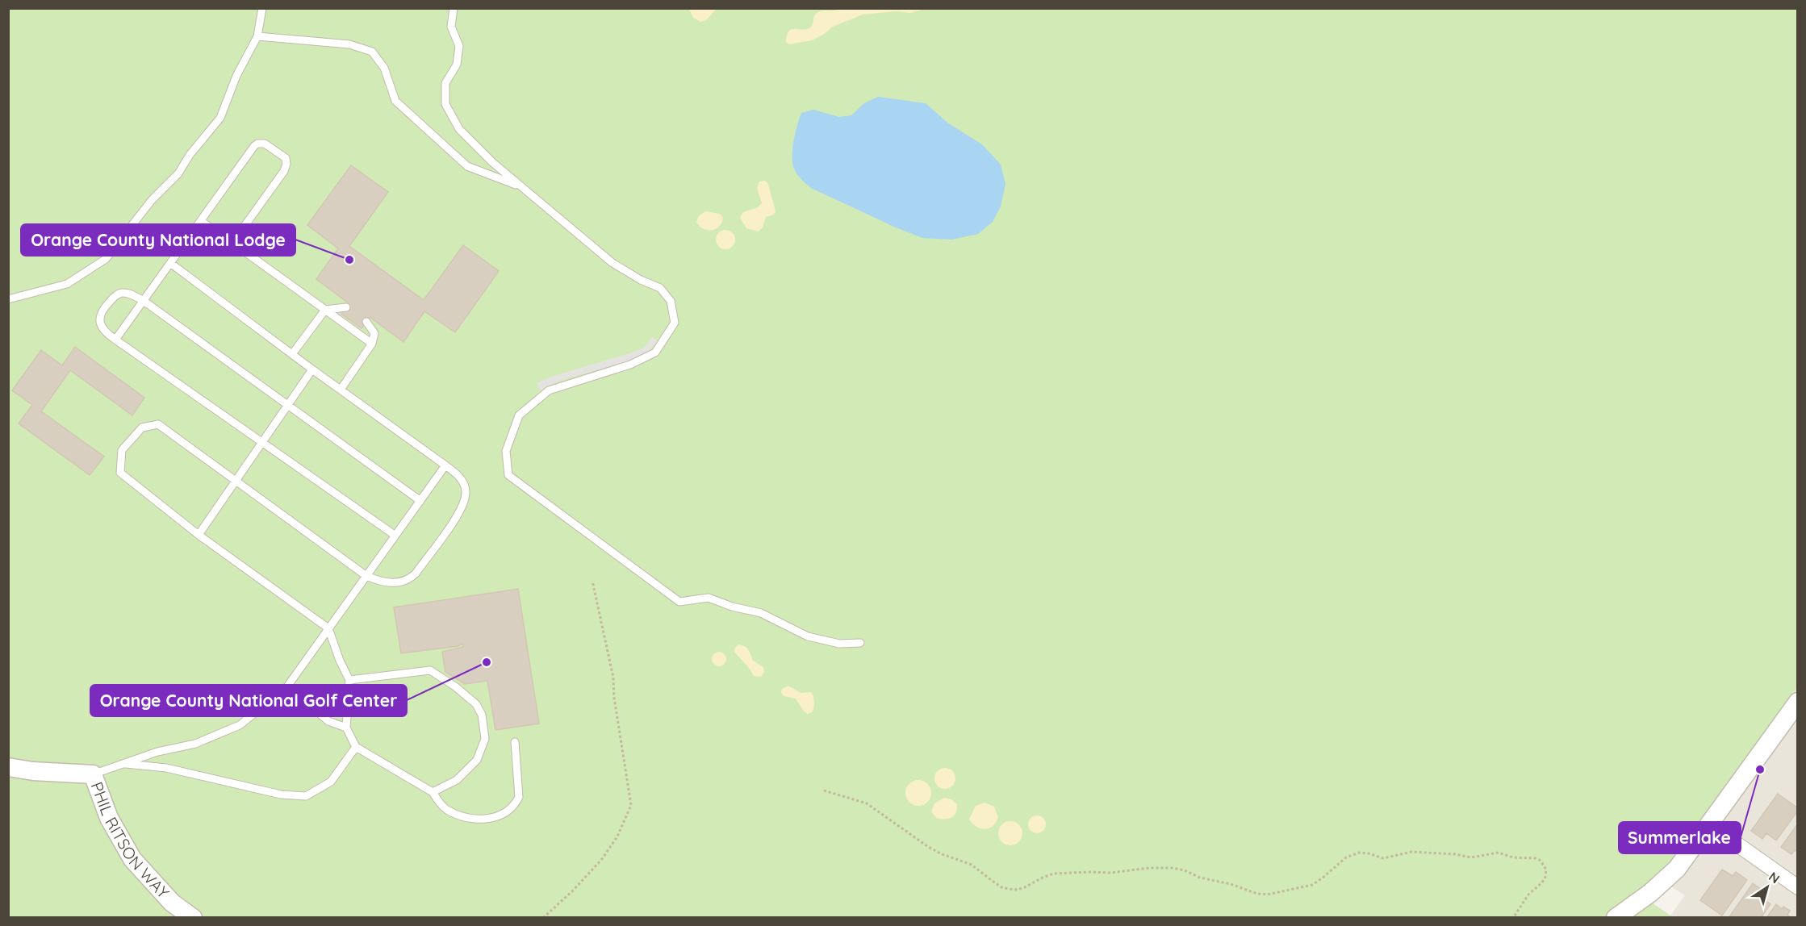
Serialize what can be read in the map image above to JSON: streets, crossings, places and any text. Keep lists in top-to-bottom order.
{
  "streets": {
    "street": ["PHIL RITSON WAY"]
  },
  "places": ["Orange County National Lodge", "Orange County National Golf Center", "Summerlake"],
  "north": "top right"
}
